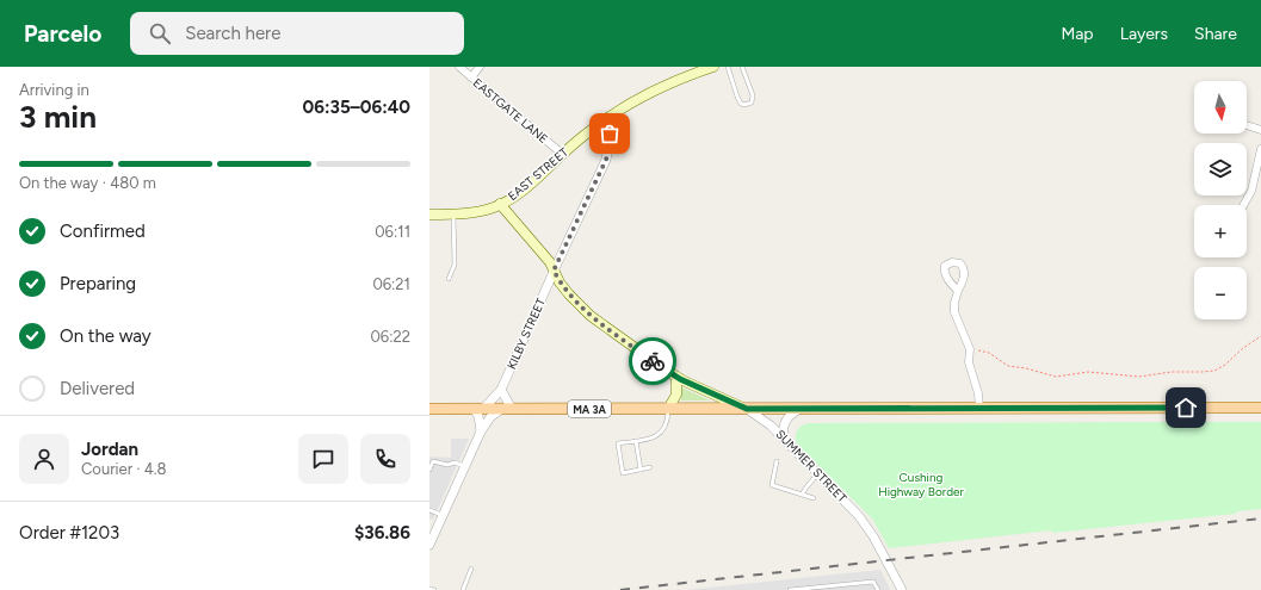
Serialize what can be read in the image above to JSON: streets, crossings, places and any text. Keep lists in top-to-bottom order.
{
  "streets": {
    "main road": ["EAST STREET", "MA 3A", "SUMMER STREET"],
    "street": ["EASTGATE LANE", "KILBY STREET"]
  },
  "crossings": [
    ["EASTGATE LANE", "EAST STREET"],
    ["EAST STREET", "KILBY STREET"],
    ["EAST STREET", "SUMMER STREET"],
    ["KILBY STREET", "MA 3A"],
    ["KILBY STREET", "SUMMER STREET"],
    ["MA 3A", "SUMMER STREET"]
  ],
  "parks": ["Cushing Highway Border"],
  "north": "bottom",
  "page": {
    "header": "Parcelo",
    "search": "Search here",
    "nav": ["Map", "Layers", "Share"],
    "heading": ["3 min", "Arriving in", "06:35–06:40"],
    "panel": [
      "Jordan",
      "Courier · 4.8",
      "Order #1203",
      "$36.86"
    ],
    "map_buttons": ["+", "−"],
    "bar": "On the way · 480 m",
    "list": [
      ["Confirmed", "06:11"],
      ["Preparing", "06:21"],
      ["On the way", "06:22"],
      "Delivered"
    ]
  }
}
